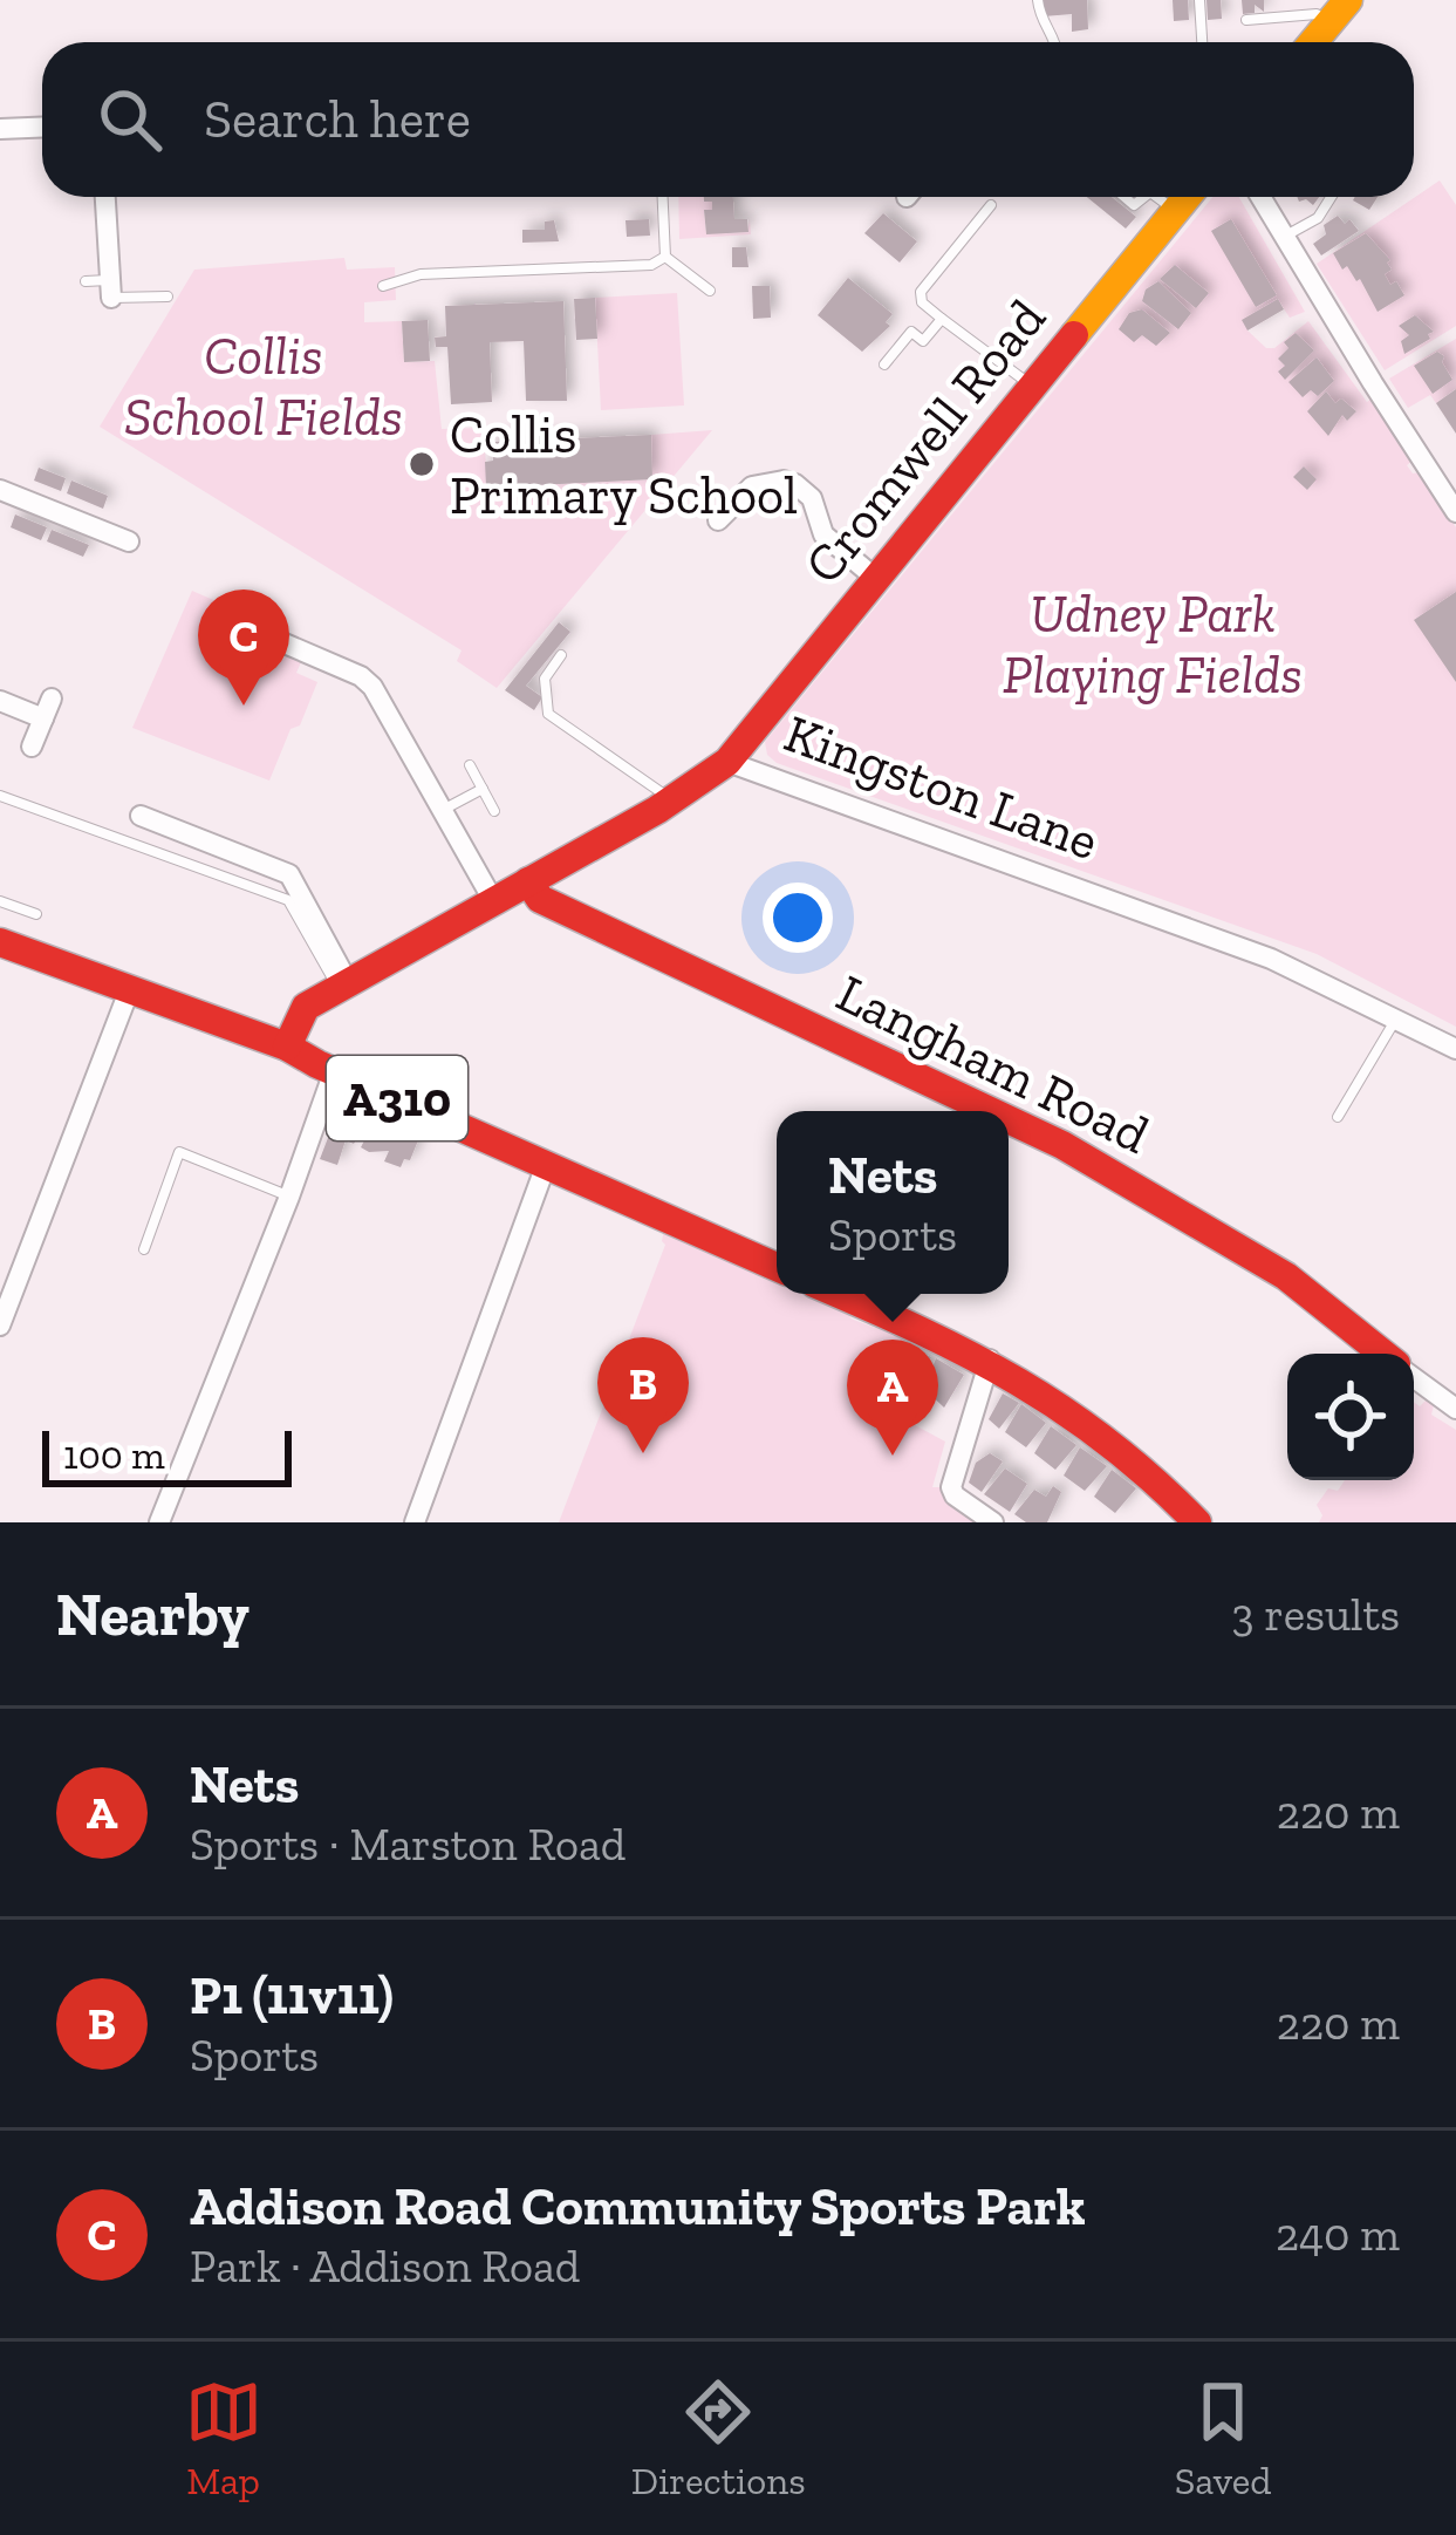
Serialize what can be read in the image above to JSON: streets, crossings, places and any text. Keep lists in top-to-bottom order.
{
  "streets": {
    "main road": [
      "Cromwell Road",
      "Kingston Lane",
      "Langham Road",
      "A310"
    ]
  },
  "crossings": [
    ["Cromwell Road", "Kingston Lane"],
    ["Kingston Lane", "Langham Road"],
    ["Kingston Lane", "A310"]
  ],
  "parks": ["Collis School Fields", "Udney Park Playing Fields"],
  "places": ["Collis Primary School"],
  "scale_bar": "100 m",
  "page": {
    "search": "Search here",
    "pins": ["C", "B", "A"],
    "popup": ["Nets", "Sports"],
    "scale": "100 m",
    "heading": ["Nearby", "3 results"],
    "list": [
      {
        "mark": "A",
        "name": "Nets",
        "note": "Sports · Marston Road",
        "value": "220 m"
      },
      {
        "mark": "B",
        "name": "P1 (11v11)",
        "note": "Sports",
        "value": "220 m"
      },
      {
        "mark": "C",
        "name": "Addison Road Community Sports Park",
        "note": "Park · Addison Road",
        "value": "240 m"
      }
    ],
    "nav": ["Map", "Directions", "Saved"]
  }
}
